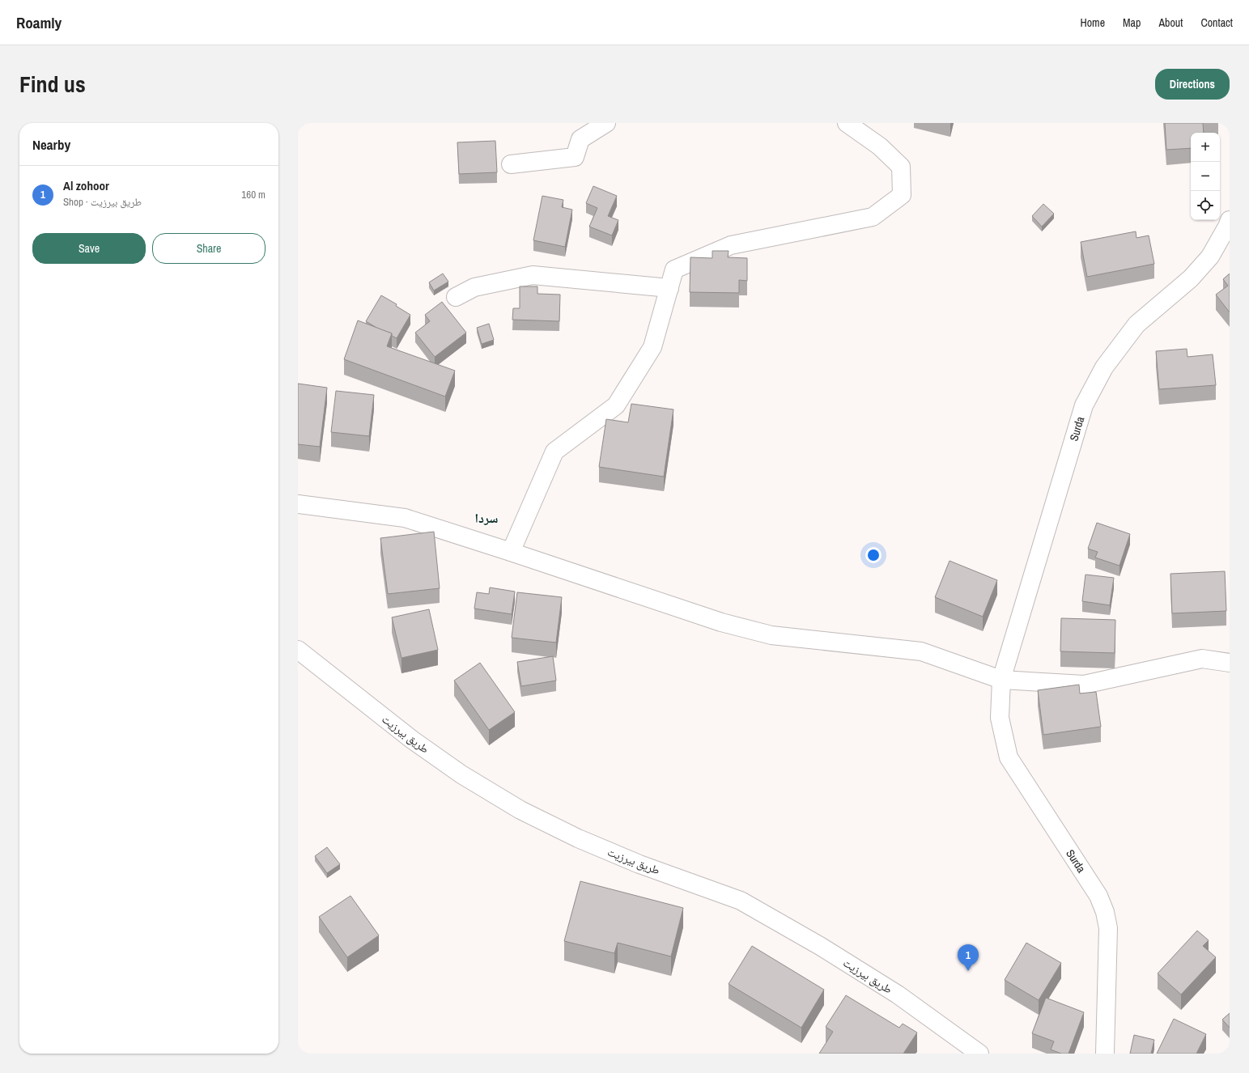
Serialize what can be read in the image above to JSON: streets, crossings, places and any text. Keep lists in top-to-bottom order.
{
  "streets": {
    "street": ["Surda", "طريق بيرزيت"]
  },
  "districts": ["سردا"],
  "page": {
    "header": "Roamly",
    "nav": [
      "Home",
      "Map",
      "About",
      "Contact"
    ],
    "title": "Find us",
    "buttons": [
      "Directions",
      ["Save", "Share"]
    ],
    "heading": "Nearby",
    "map_buttons": ["+", "−"],
    "list": [
      {
        "mark": "1",
        "name": "Al zohoor",
        "note": "Shop · طريق بيرزيت",
        "value": "160 m"
      }
    ],
    "pins": "1"
  }
}
